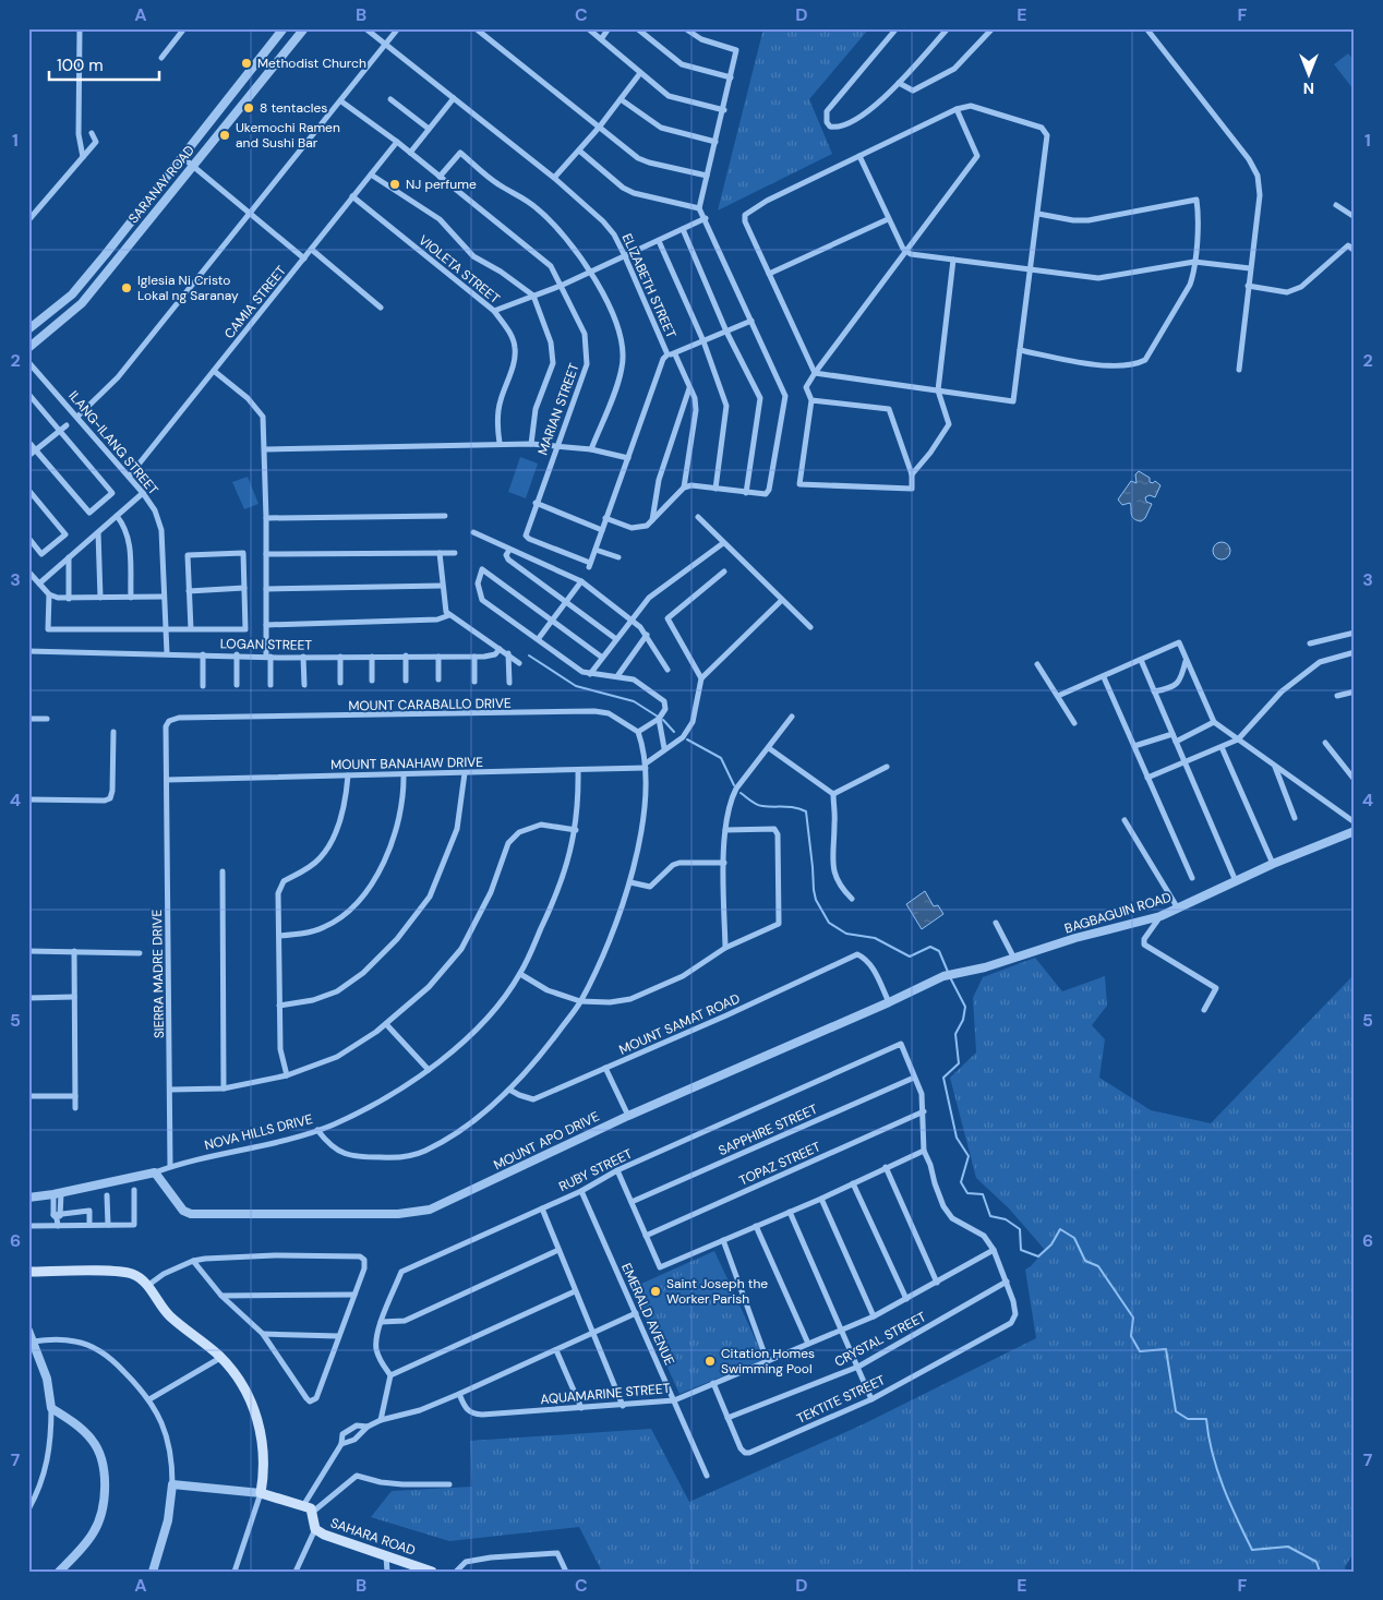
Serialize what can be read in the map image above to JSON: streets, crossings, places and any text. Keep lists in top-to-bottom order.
{
  "streets": {
    "main road": ["SAHARA ROAD"],
    "street": [
      "SARANAY ROAD",
      "VIOLETA STREET",
      "ELIZABETH STREET",
      "CAMIA STREET",
      "MARIAN STREET",
      "ILANG-ILANG STREET",
      "LOGAN STREET",
      "MOUNT CARABALLO DRIVE",
      "MOUNT BANAHAW DRIVE",
      "BAGBAGUIN ROAD",
      "SIERRA MADRE DRIVE",
      "MOUNT SAMAT ROAD",
      "SAPPHIRE STREET",
      "NOVA HILLS DRIVE",
      "MOUNT APO DRIVE",
      "TOPAZ STREET",
      "RUBY STREET",
      "EMERALD AVENUE",
      "CRYSTAL STREET",
      "AQUAMARINE STREET",
      "TEKTITE STREET"
    ]
  },
  "crossings": [
    ["VIOLETA STREET", "CAMIA STREET"],
    ["ELIZABETH STREET", "MARIAN STREET"],
    ["CAMIA STREET", "MARIAN STREET"],
    ["CAMIA STREET", "ILANG-ILANG STREET"],
    ["ILANG-ILANG STREET", "LOGAN STREET"],
    ["MOUNT CARABALLO DRIVE", "SIERRA MADRE DRIVE"],
    ["MOUNT BANAHAW DRIVE", "SIERRA MADRE DRIVE"],
    ["MOUNT BANAHAW DRIVE", "NOVA HILLS DRIVE"],
    ["BAGBAGUIN ROAD", "MOUNT APO DRIVE"],
    ["SIERRA MADRE DRIVE", "NOVA HILLS DRIVE"],
    ["MOUNT SAMAT ROAD", "MOUNT APO DRIVE"],
    ["SAPPHIRE STREET", "RUBY STREET"],
    ["NOVA HILLS DRIVE", "MOUNT APO DRIVE"],
    ["RUBY STREET", "EMERALD AVENUE"],
    ["EMERALD AVENUE", "AQUAMARINE STREET"],
    ["CRYSTAL STREET", "TEKTITE STREET"],
    ["AQUAMARINE STREET", "TEKTITE STREET"]
  ],
  "places": [
    "Methodist Church",
    "8 tentacles",
    "Ukemochi Ramen and Sushi Bar",
    "NJ perfume",
    "Iglesia Ni Cristo Lokal ng Saranay",
    "Saint Joseph the Worker Parish",
    "Citation Homes Swimming Pool"
  ],
  "scale_bar": "100 m",
  "north": "bottom",
  "grid": {
    "columns": [
      "A",
      "B",
      "C",
      "D",
      "E",
      "F"
    ],
    "rows": [
      "1",
      "2",
      "3",
      "4",
      "5",
      "6",
      "7"
    ]
  }
}
